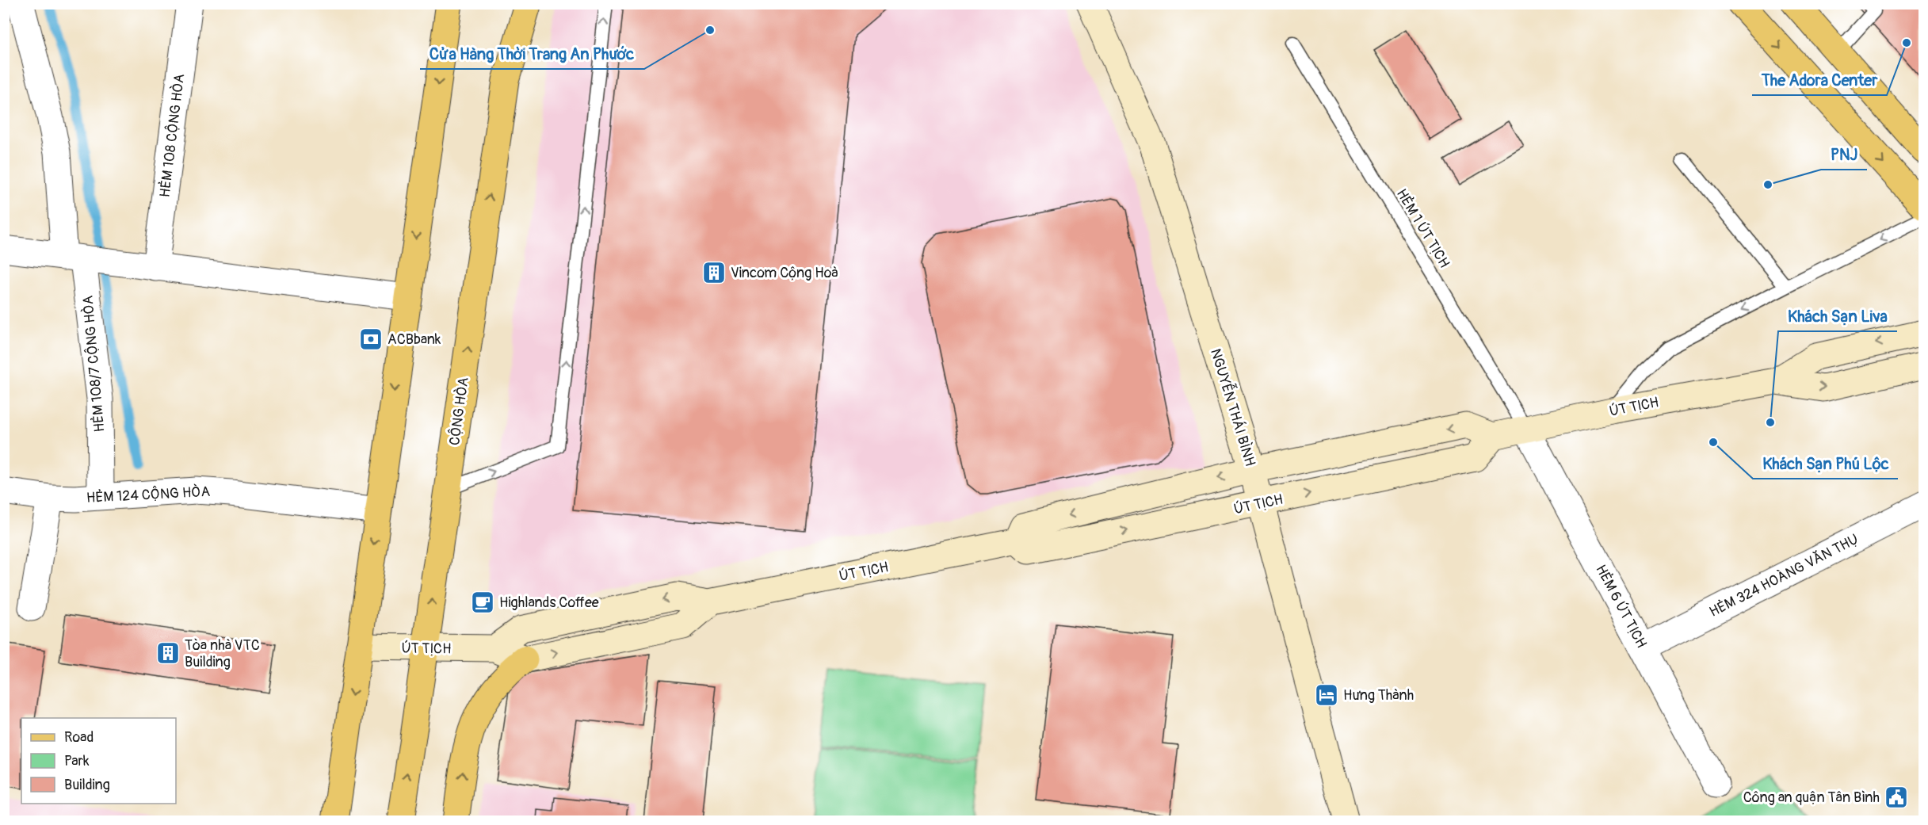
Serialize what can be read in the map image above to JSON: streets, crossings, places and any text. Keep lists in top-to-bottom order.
{
  "streets": {
    "main road": ["CỘNG HÒA"],
    "street": [
      "HẺM 108 CỘNG HÒA",
      "HẺM 108/7 CỘNG HÒA",
      "ÚT TỊCH",
      "NGUYỄN THÁI BÌNH",
      "HẺM 124 CỘNG HÒA",
      "HẺM 324 HOÀNG VĂN THỤ",
      "HẺM 6 ÚT TỊCH"
    ],
    "lane": ["HẺM 1 ÚT TỊCH"]
  },
  "crossings": [
    ["HẺM 1 ÚT TỊCH", "ÚT TỊCH"],
    ["HẺM 1 ÚT TỊCH", "HẺM 6 ÚT TỊCH"],
    ["HẺM 108/7 CỘNG HÒA", "HẺM 124 CỘNG HÒA"],
    ["ÚT TỊCH", "NGUYỄN THÁI BÌNH"],
    ["ÚT TỊCH", "CỘNG HÒA"],
    ["ÚT TỊCH", "HẺM 6 ÚT TỊCH"],
    ["HẺM 324 HOÀNG VĂN THỤ", "HẺM 6 ÚT TỊCH"]
  ],
  "places": {
    "other": [
      "Cửa Hàng Thời Trang An Phước",
      "The Adora Center",
      "PNJ",
      "Khách Sạn Liva",
      "Khách Sạn Phú Lộc"
    ],
    "building": ["Vincom Cộng Hoà", "Tòa nhà VTC Building"],
    "bank": ["ACBbank"],
    "cafe": ["Highlands Coffee"],
    "hotel": ["Hưng Thành"],
    "public building": ["Công an quận Tân Bình"]
  },
  "legend": ["Road", "Park", "Building"]
}
